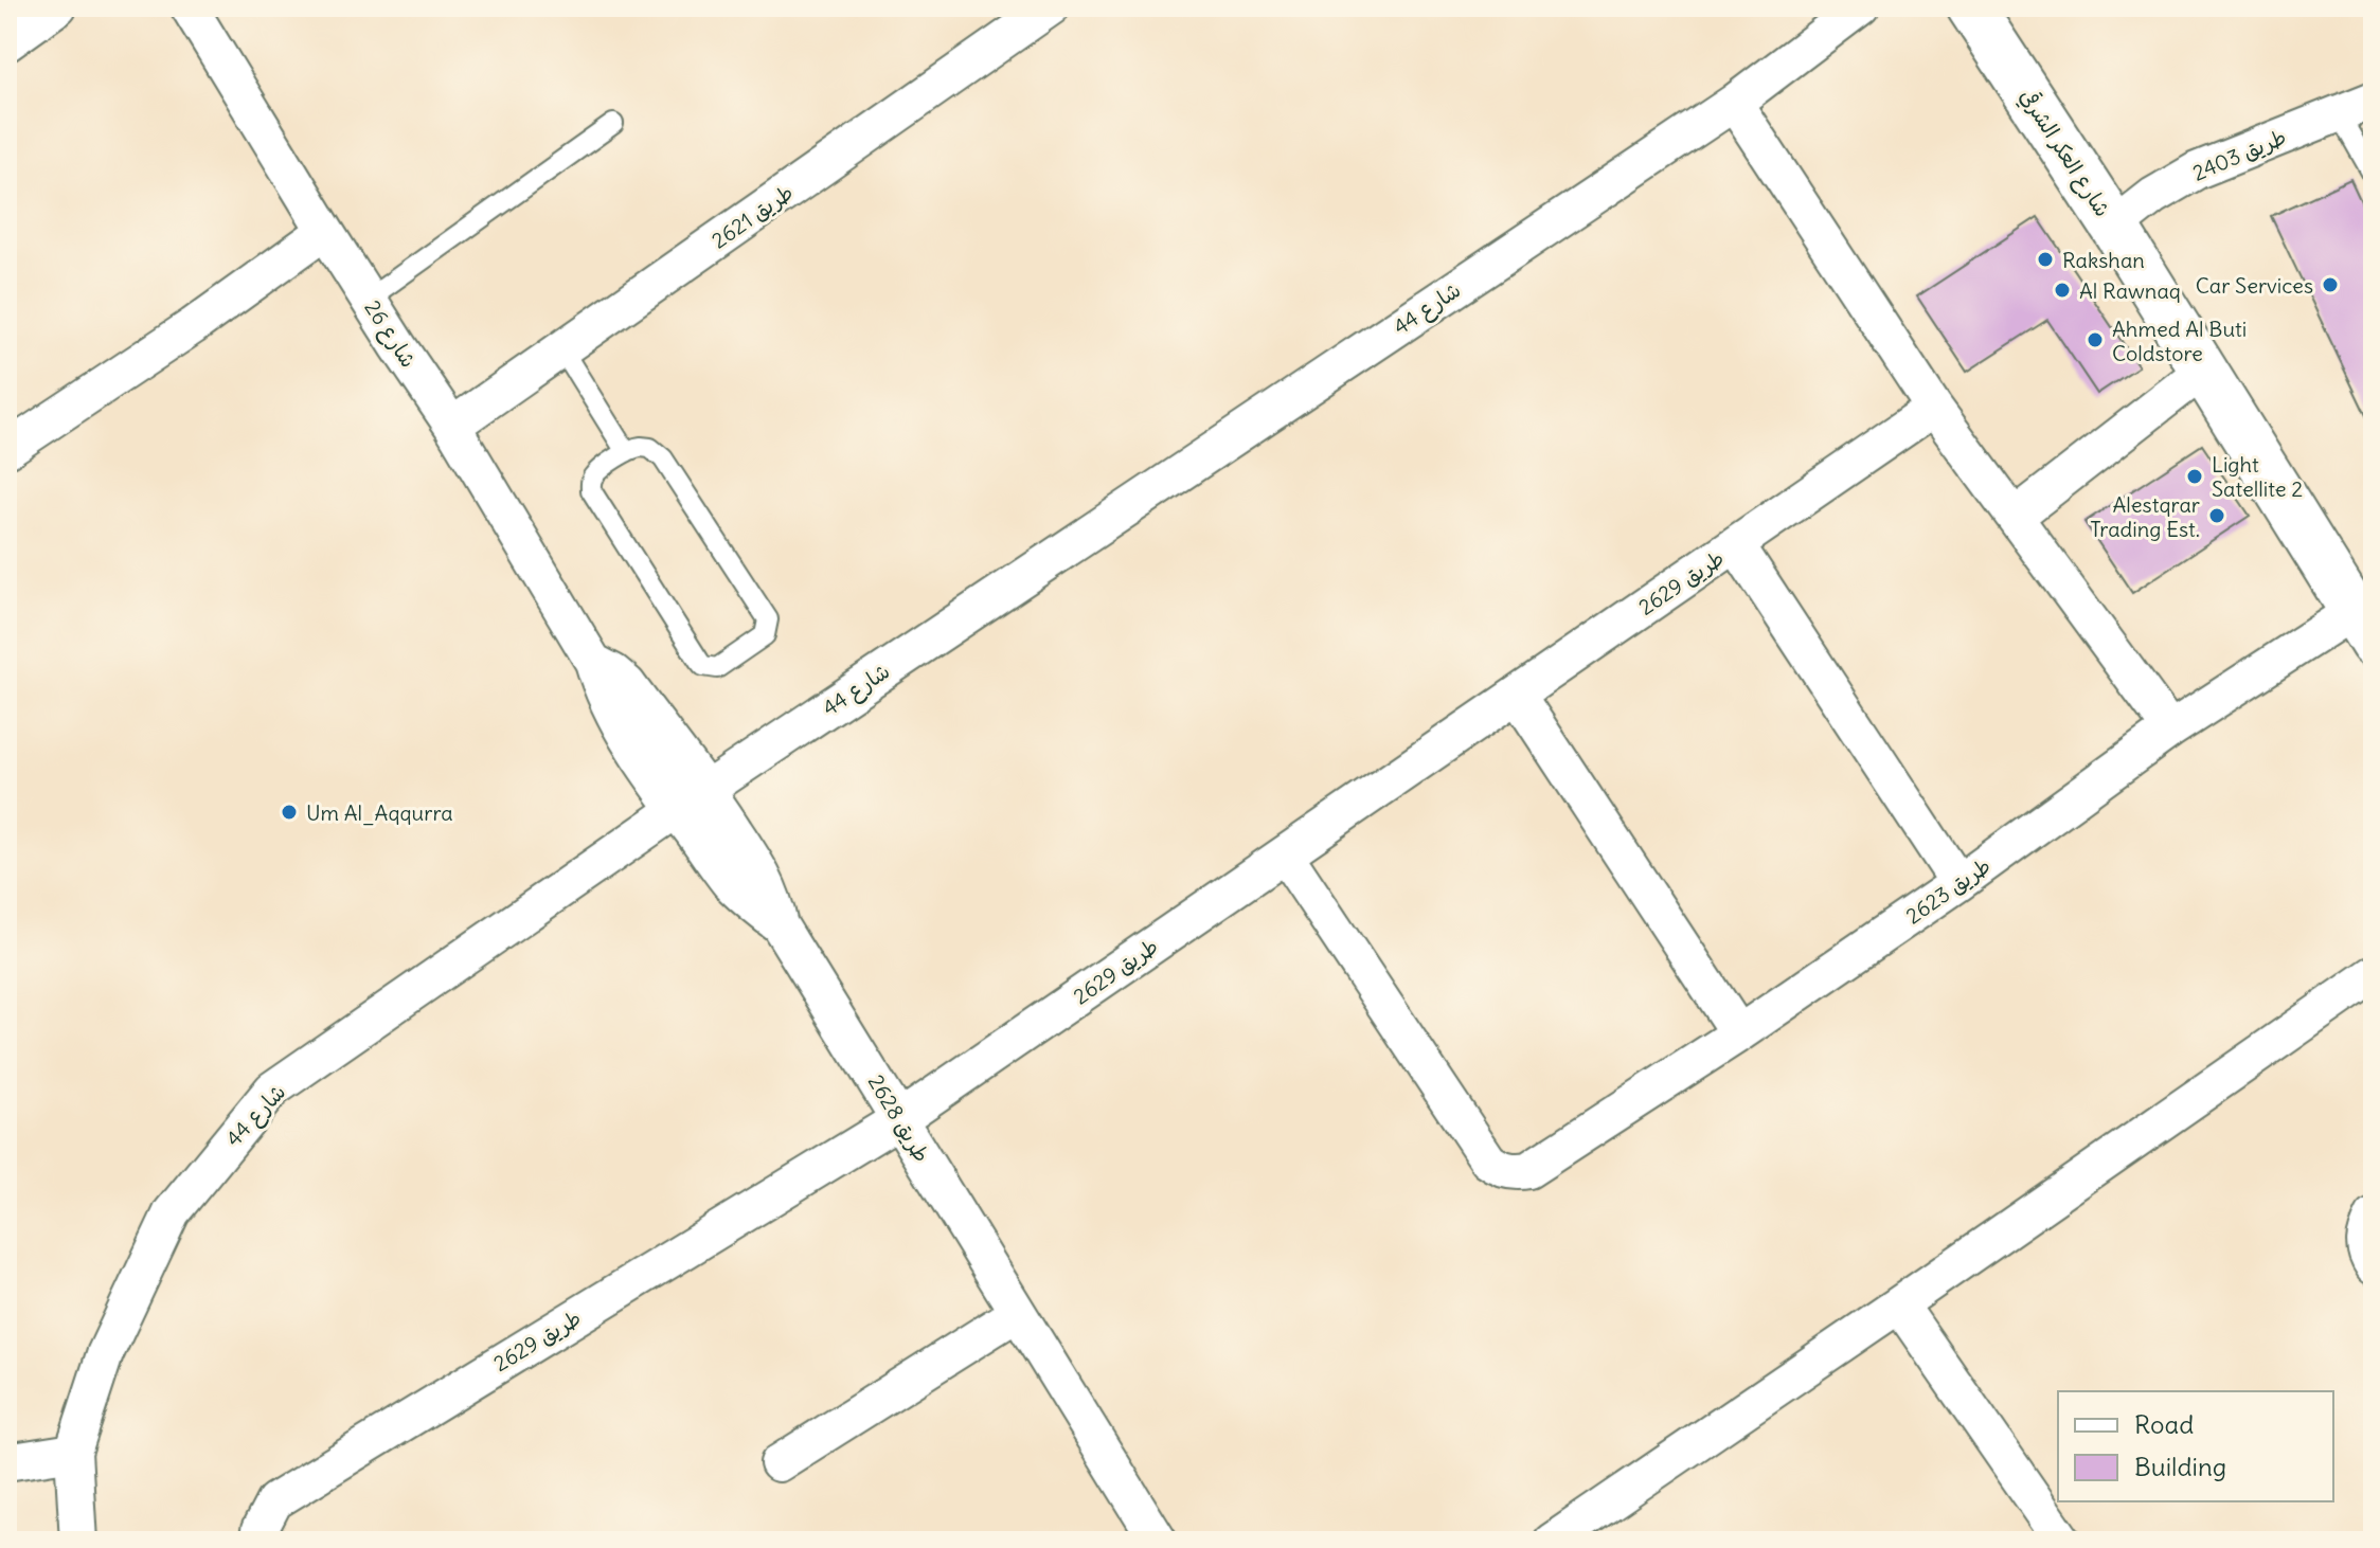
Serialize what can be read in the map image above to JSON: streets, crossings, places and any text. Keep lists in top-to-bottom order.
{
  "streets": {
    "street": [
      "شارع العكر الشرقي",
      "طريق 2403",
      "طريق 2621",
      "شارع 44",
      "شارع 26",
      "طريق 2629",
      "طريق 2623",
      "طريق 2628"
    ]
  },
  "crossings": [
    ["شارع العكر الشرقي", "طريق 2403"],
    ["شارع العكر الشرقي", "طريق 2623"],
    ["طريق 2621", "شارع 26"],
    ["شارع 44", "شارع 26"],
    ["شارع 44", "طريق 2628"],
    ["شارع 26", "طريق 2628"],
    ["طريق 2629", "طريق 2623"],
    ["طريق 2629", "طريق 2628"]
  ],
  "places": [
    "Rakshan",
    "Car Services",
    "Al Rawnaq",
    "Ahmed Al Buti Coldstore",
    "Light Satellite 2",
    "Alestqrar Trading Est.",
    "Um Al_Aqqurra"
  ],
  "legend": ["Road", "Building"]
}
